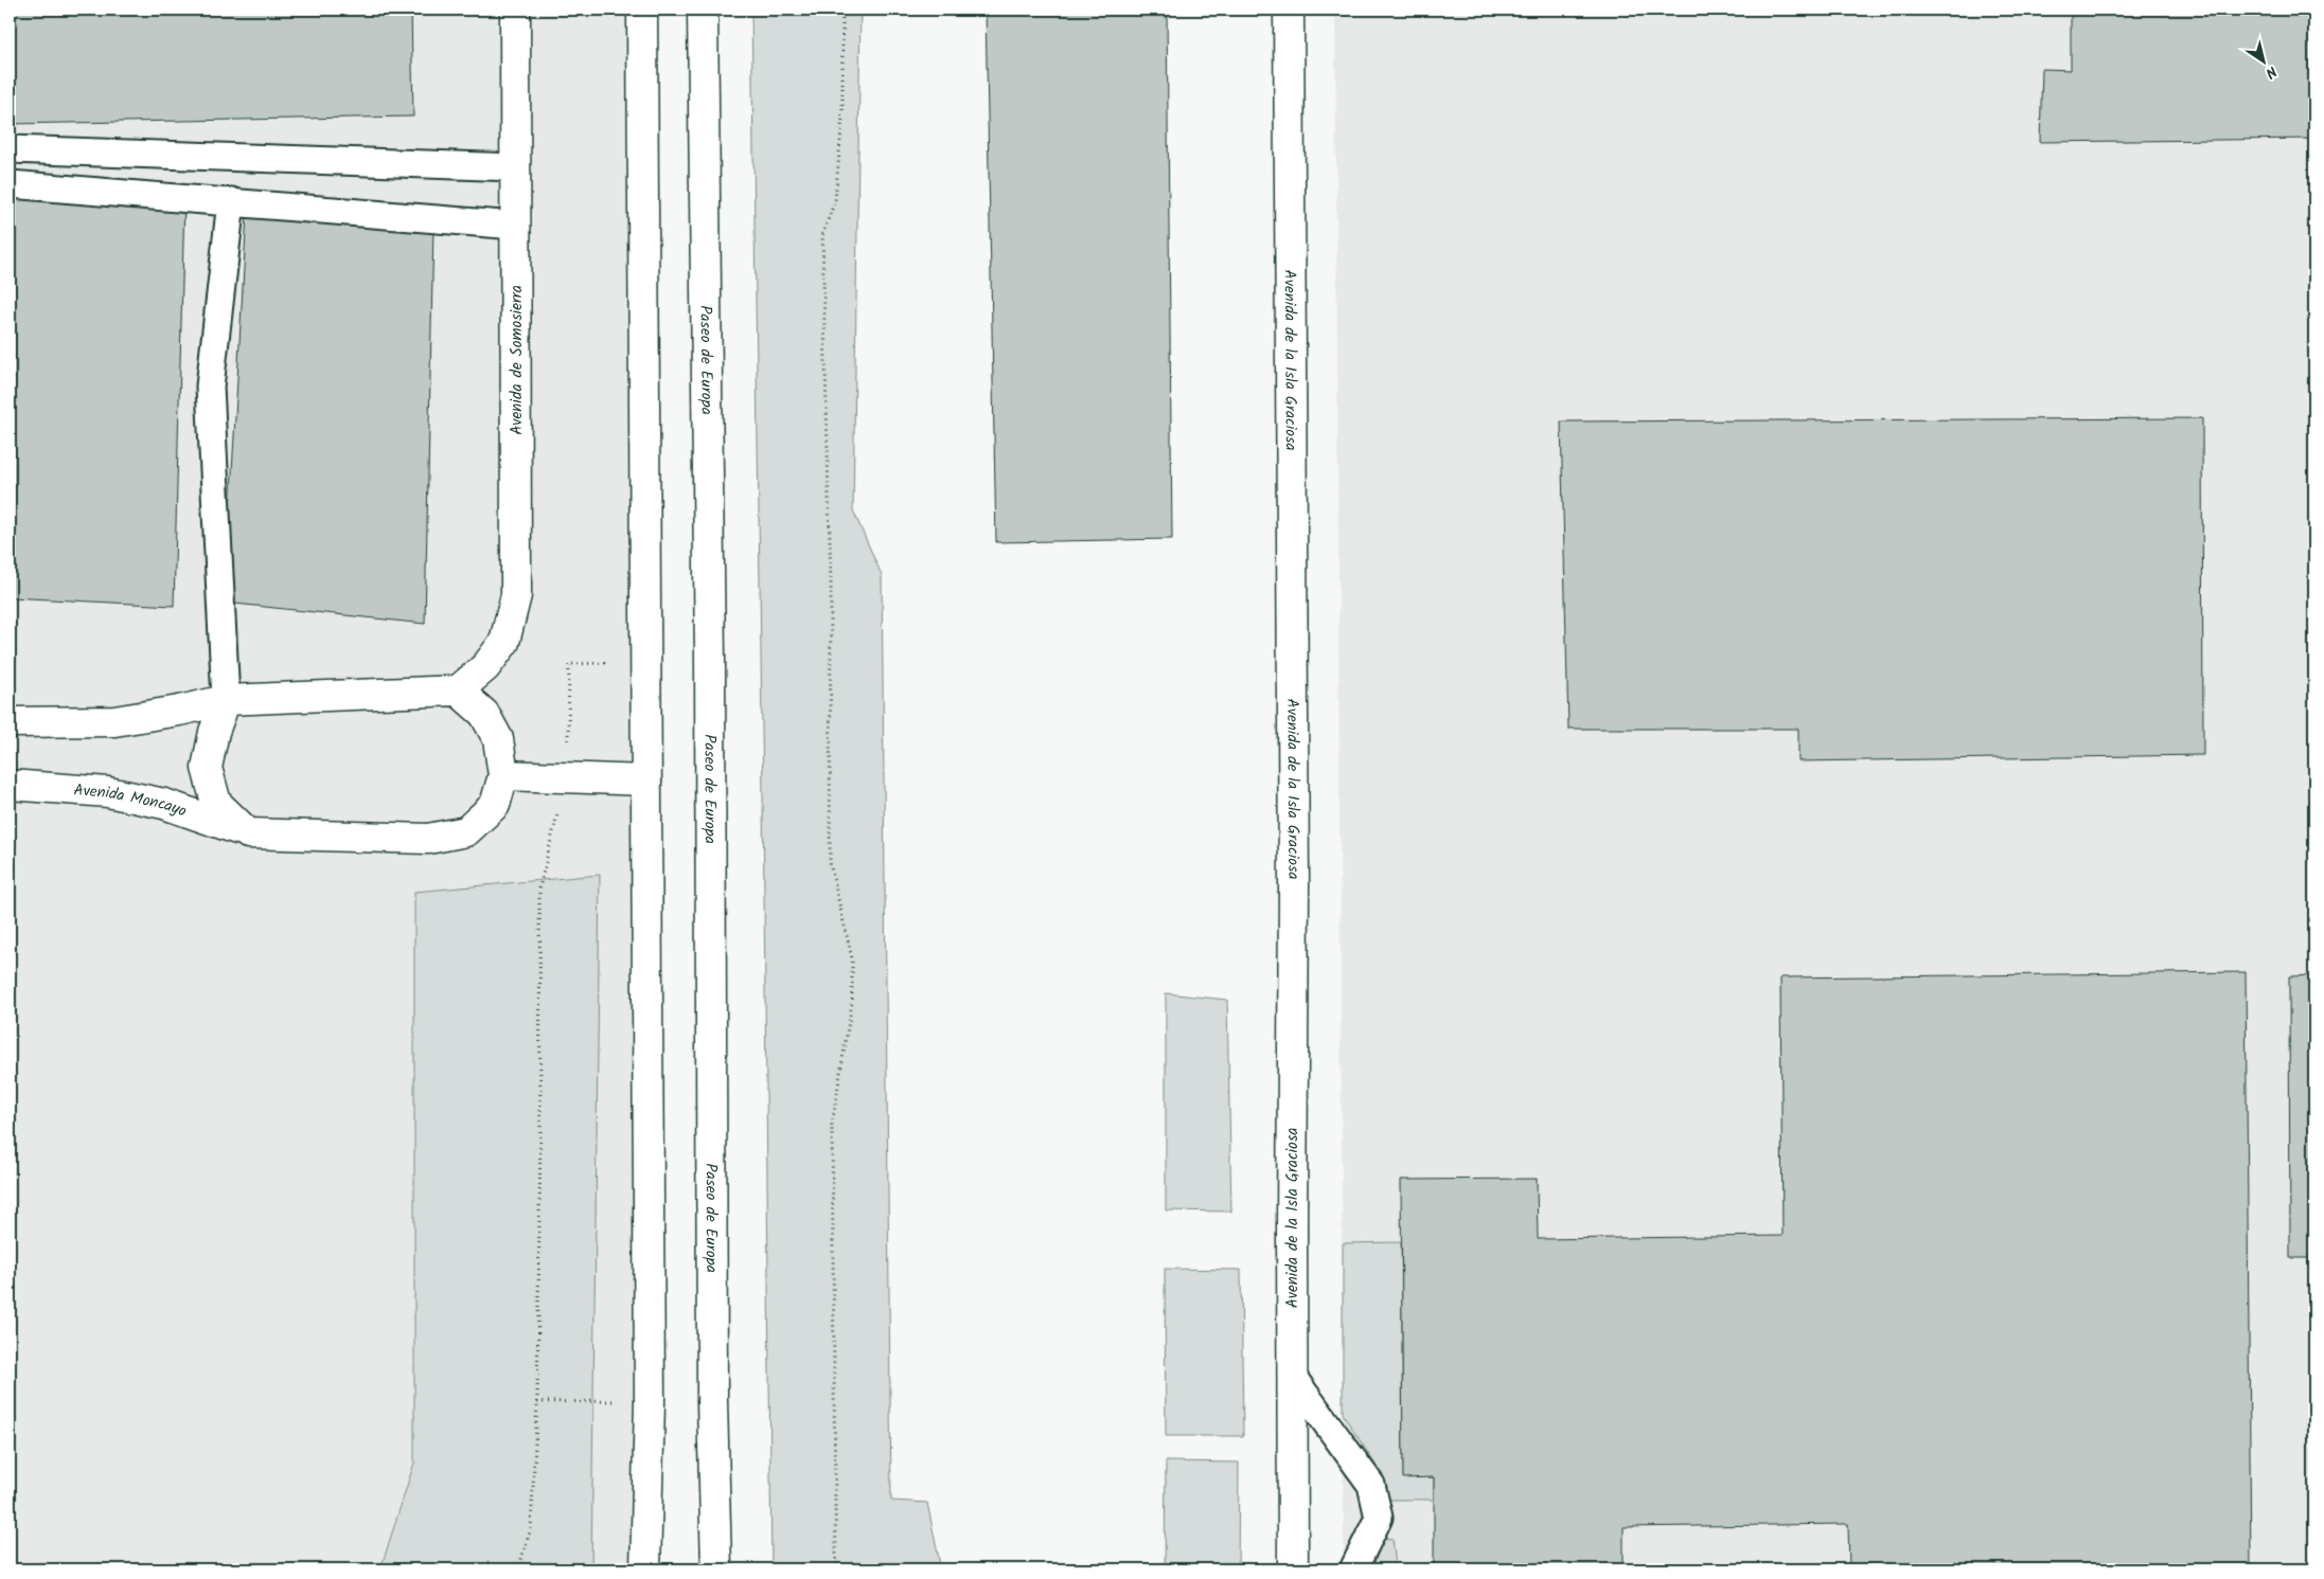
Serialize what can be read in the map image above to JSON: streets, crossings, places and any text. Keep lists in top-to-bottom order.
{
  "streets": {
    "street": [
      "Avenida de Somosierra",
      "Paseo de Europa",
      "Avenida de la Isla Graciosa",
      "Avenida Moncayo"
    ]
  },
  "north": "bottom right"
}
